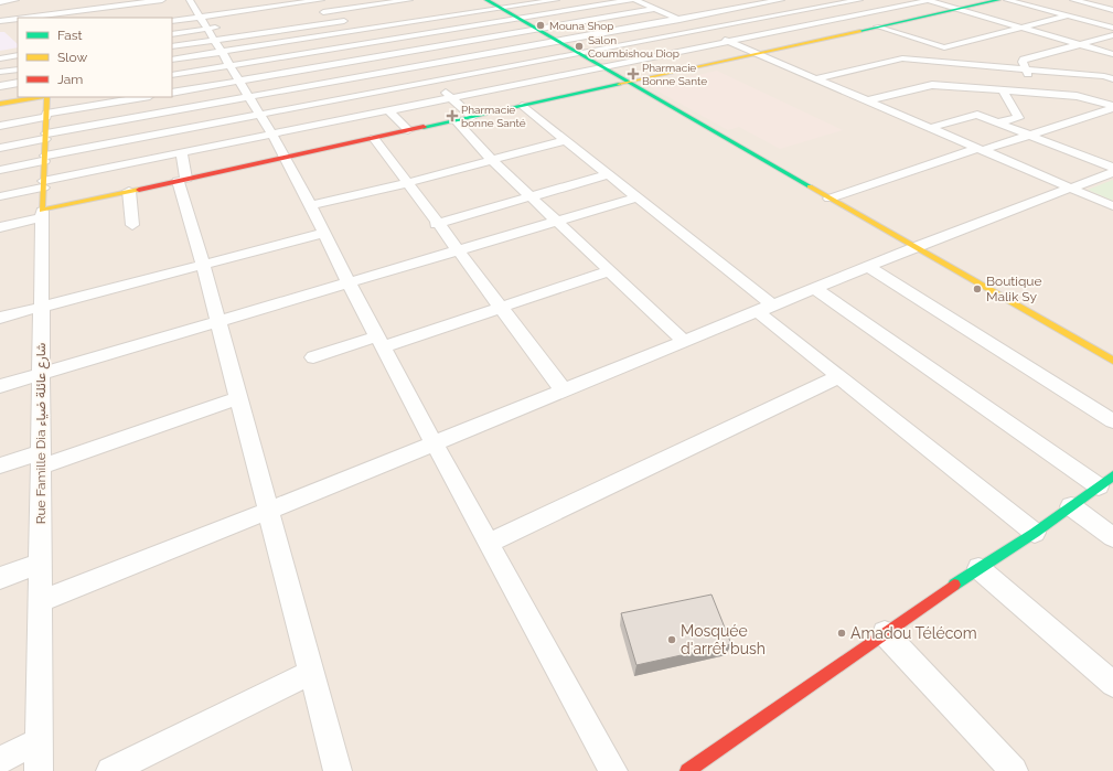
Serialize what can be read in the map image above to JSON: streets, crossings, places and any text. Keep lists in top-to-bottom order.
{
  "streets": {
    "street": ["Rue Famille Dia شارع عائلة ضياء"]
  },
  "places": {
    "other": [
      "Mouna Shop",
      "Salon Coumbishou Diop",
      "Boutique Malik Sy",
      "Amadou Télécom",
      "Mosquée d'arrêt bush"
    ],
    "health": ["Pharmacie Bonne Sante", "Pharmacie bonne Santé"]
  },
  "legend": ["Fast", "Slow", "Jam"]
}
